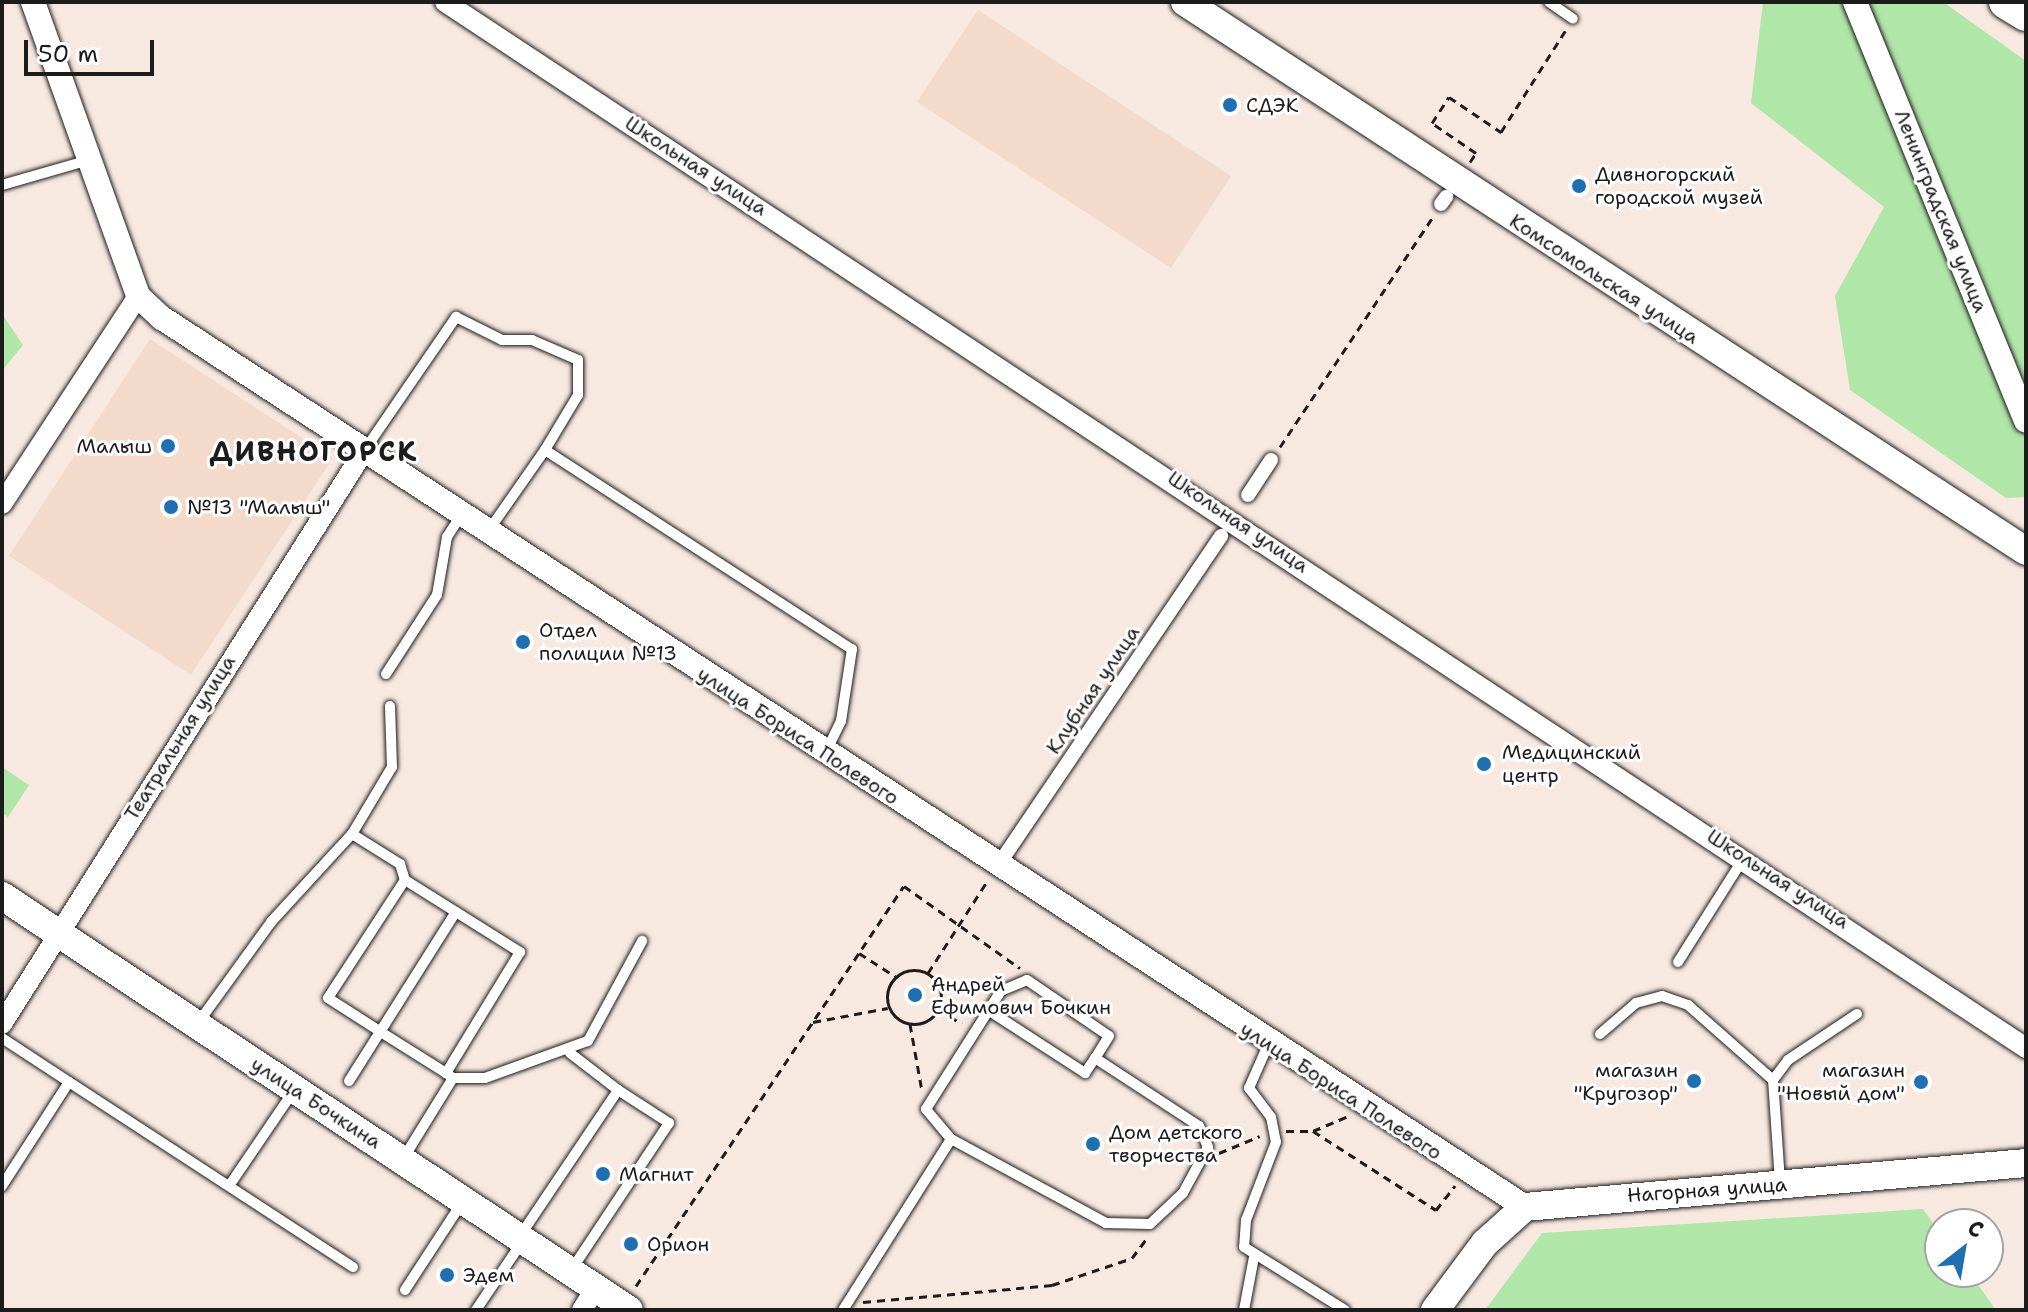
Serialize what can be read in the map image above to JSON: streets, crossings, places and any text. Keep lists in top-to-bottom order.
{
  "streets": {
    "main road": ["Комсомольская улица", "улица Бочкина", "Нагорная улица"],
    "street": [
      "Школьная улица",
      "Ленинградская улица",
      "Клубная улица",
      "улица Бориса Полевого",
      "Театральная улица"
    ]
  },
  "crossings": [
    ["Клубная улица", "улица Бориса Полевого"],
    ["улица Бориса Полевого", "Театральная улица"],
    ["улица Бориса Полевого", "Нагорная улица"],
    ["Театральная улица", "улица Бочкина"]
  ],
  "districts": ["ДИВНОГОРСК"],
  "places": [
    "СДЭК",
    "Дивногорский городской музей",
    "Малыш",
    "№13 \"Малыш\"",
    "Отдел полиции №13",
    "Медицинский центр",
    "Андрей Ефимович Бочкин",
    "магазин \"Кругозор\"",
    "магазин \"Новый дом\"",
    "Дом детского творчества",
    "Магнит",
    "Орион",
    "Эдем"
  ],
  "scale_bar": "50 m",
  "north": "top right"
}
